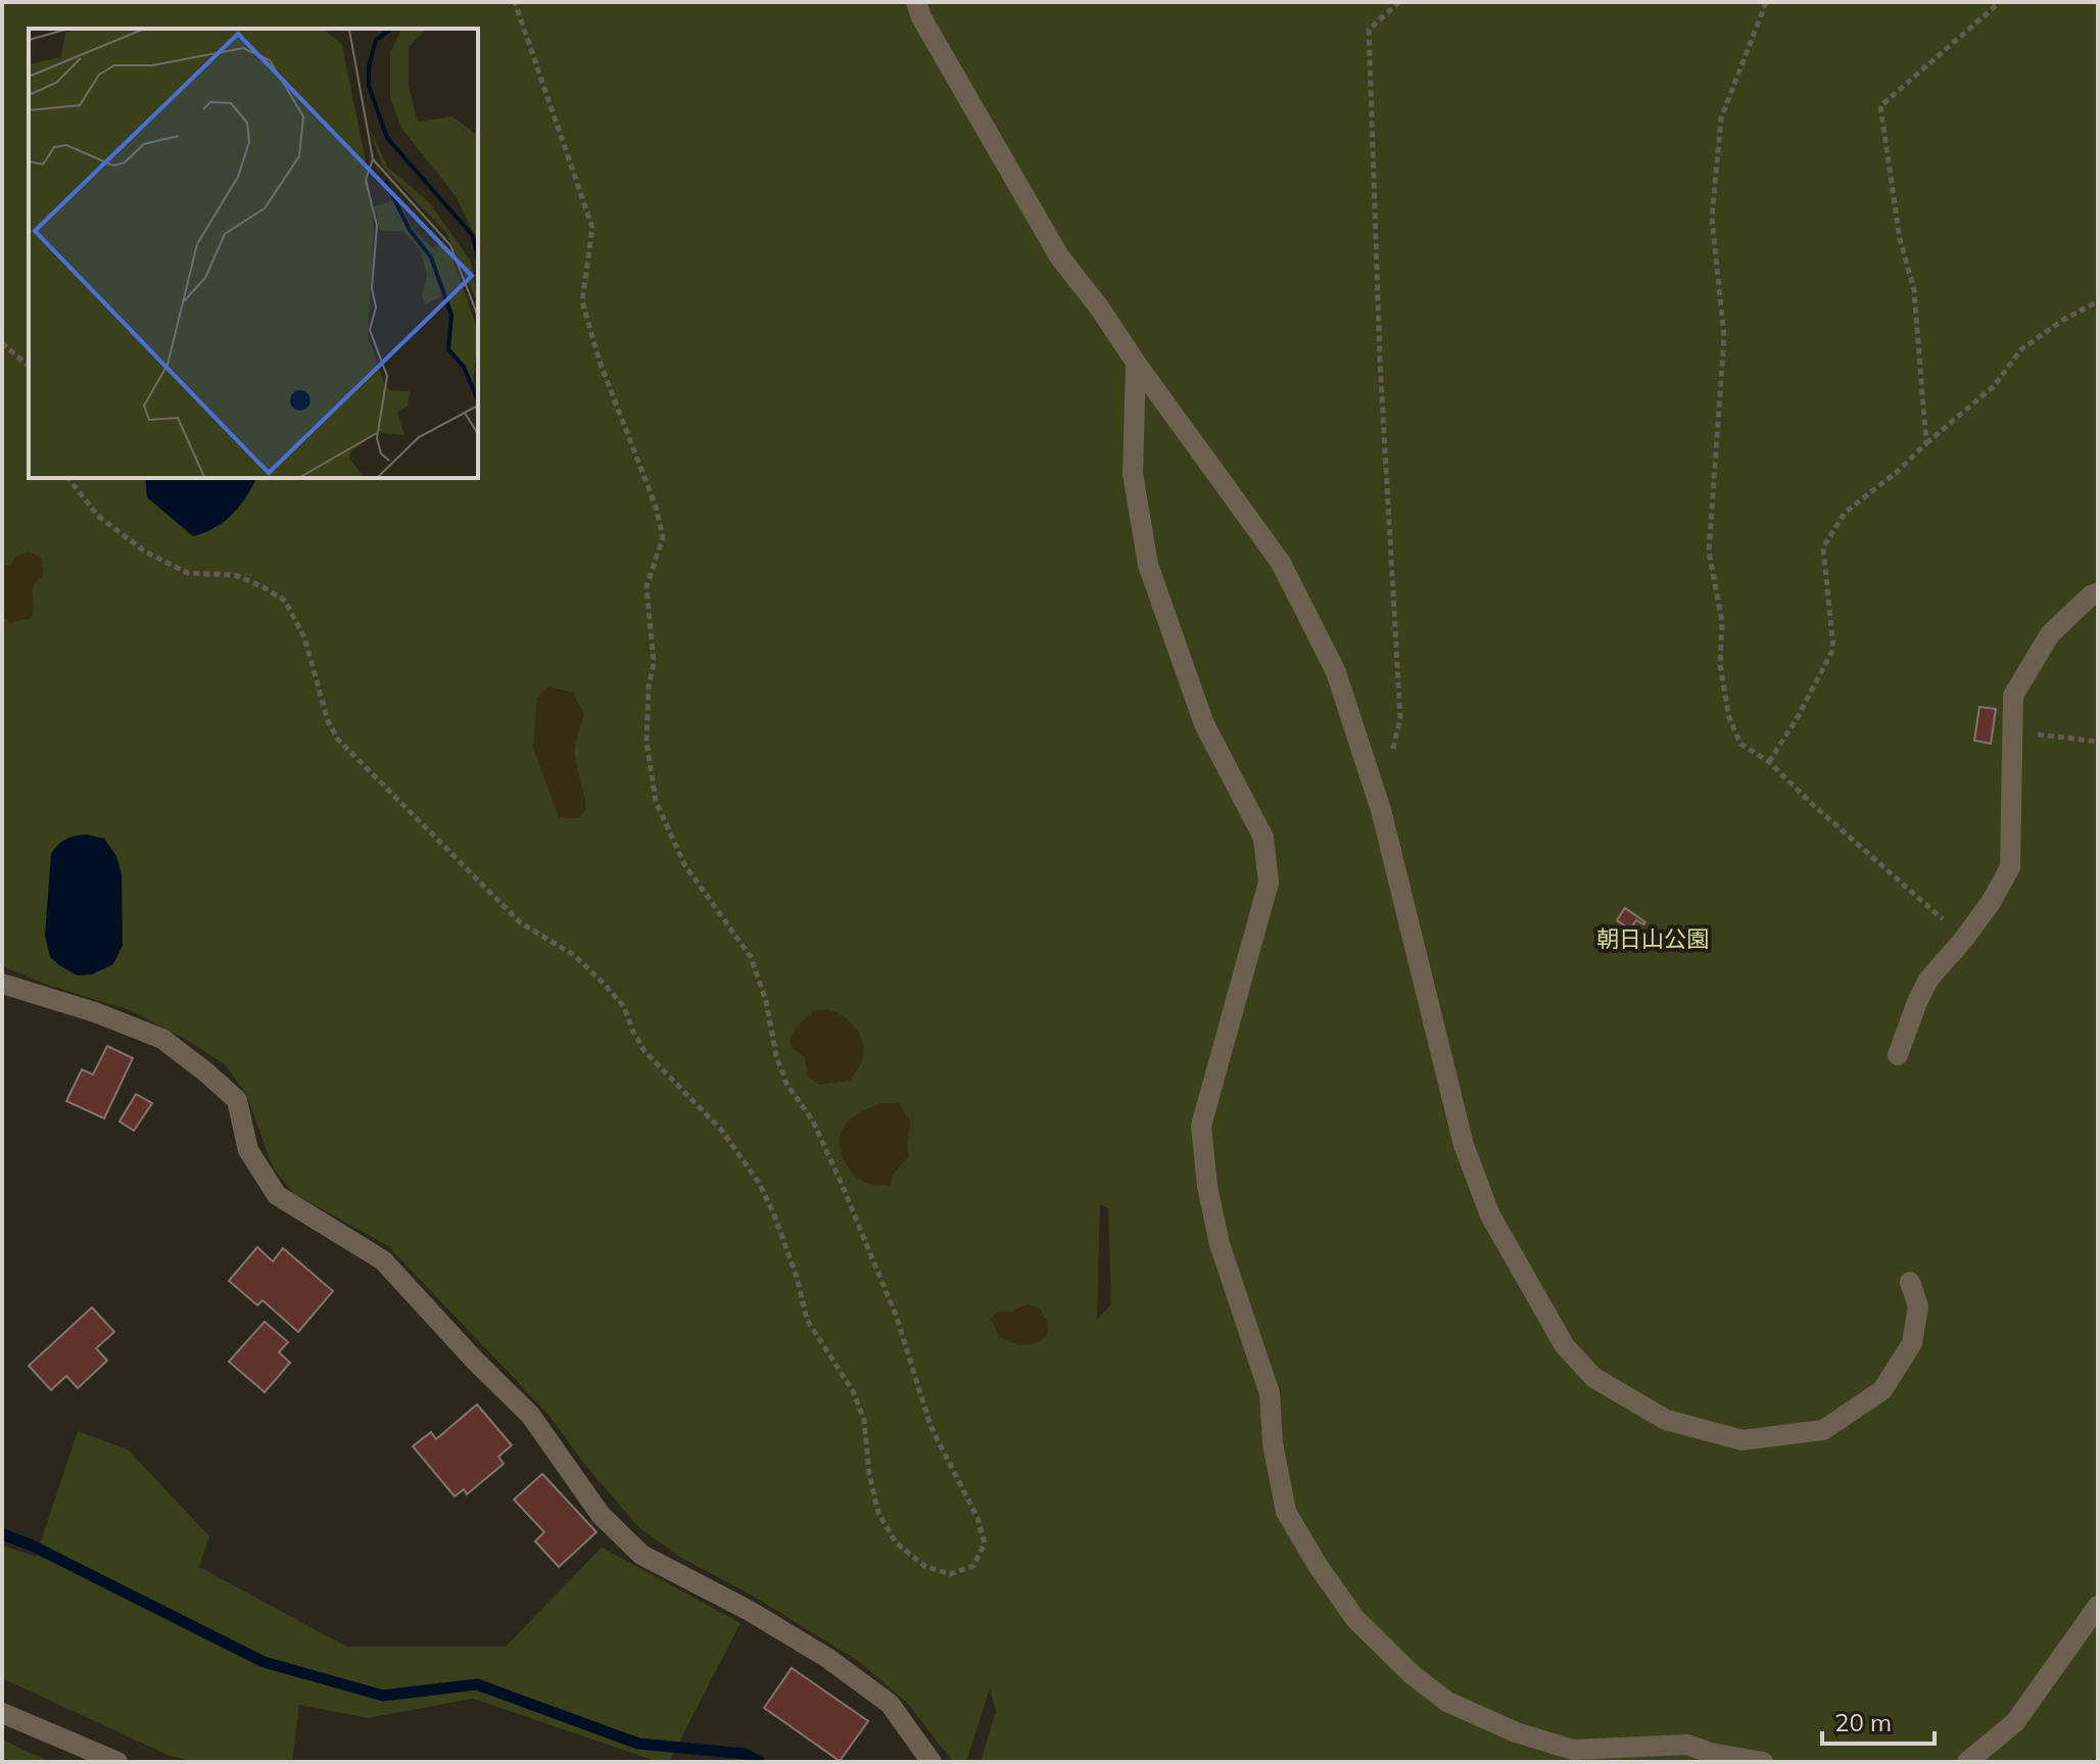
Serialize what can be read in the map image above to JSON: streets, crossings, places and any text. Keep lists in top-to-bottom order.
{
  "parks": ["朝日山公園"],
  "scale_bar": "20 m"
}
